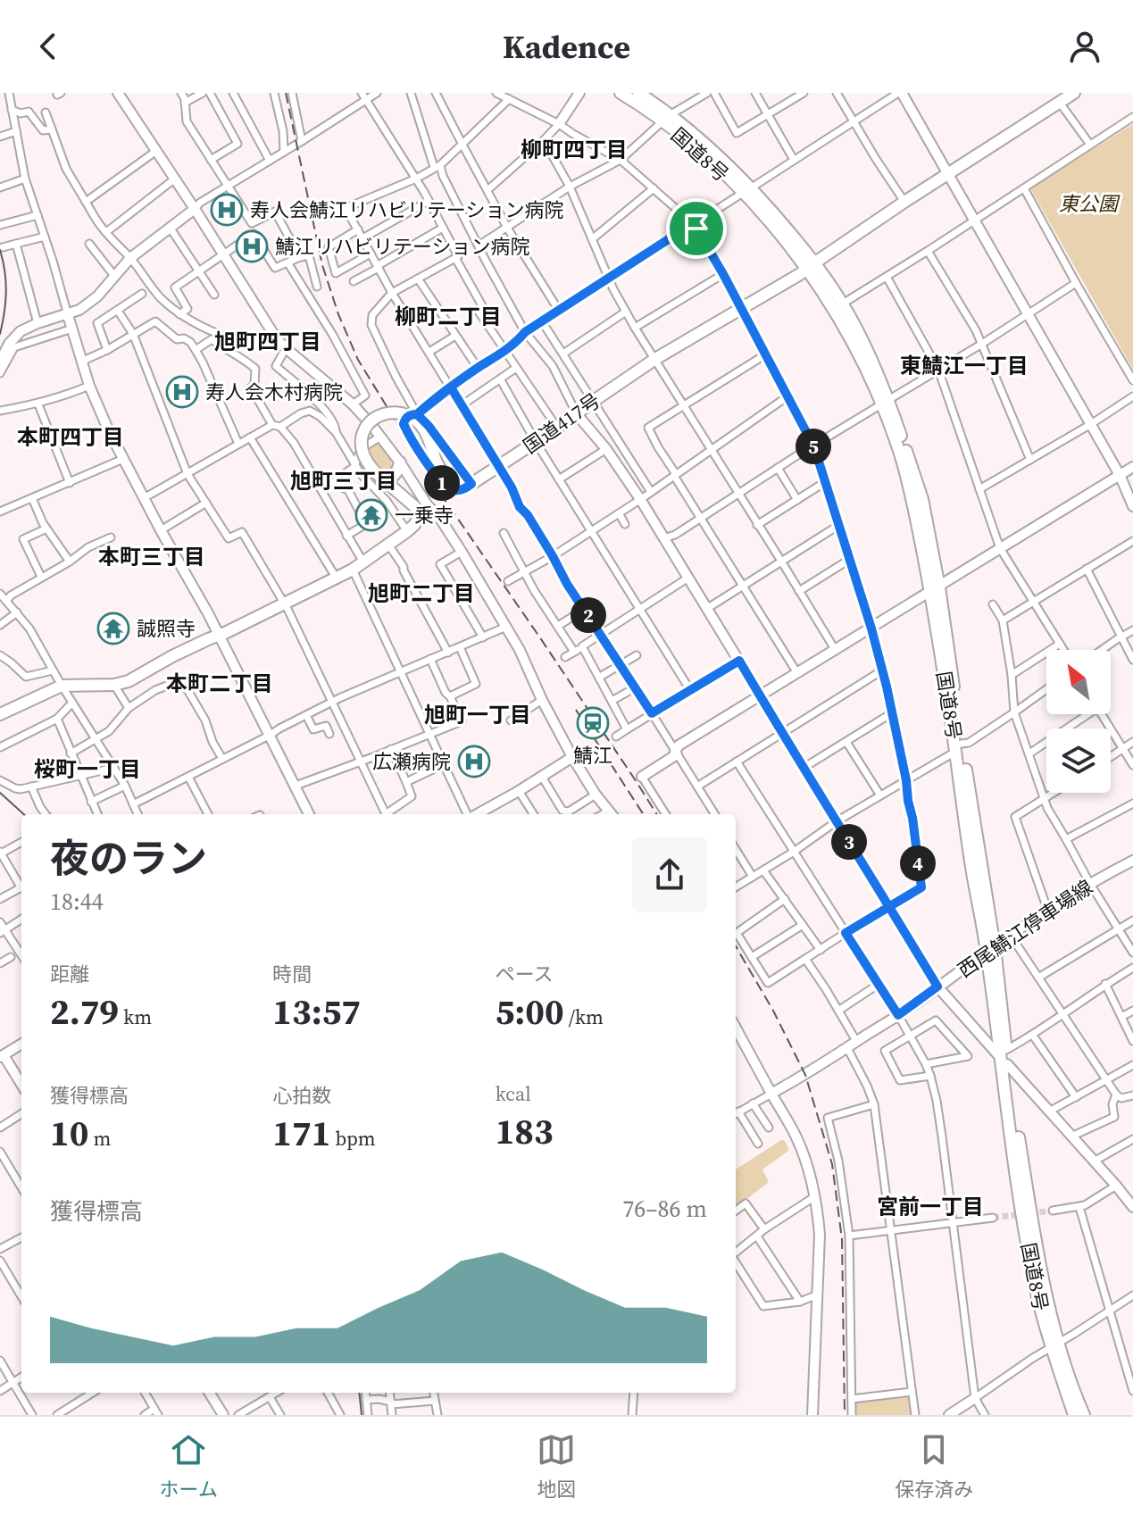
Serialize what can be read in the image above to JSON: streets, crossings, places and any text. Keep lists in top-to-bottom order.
{
  "streets": {
    "highway": ["国道8号", "国道417号"],
    "street": ["西尾鯖江停車場線"]
  },
  "crossings": [
    ["国道8号", "国道417号"],
    ["国道8号", "西尾鯖江停車場線"]
  ],
  "districts": [
    "柳町四丁目",
    "柳町二丁目",
    "旭町四丁目",
    "東鯖江一丁目",
    "本町四丁目",
    "旭町三丁目",
    "本町三丁目",
    "旭町二丁目",
    "本町二丁目",
    "旭町一丁目",
    "桜町一丁目",
    "宮前一丁目"
  ],
  "parks": ["東公園"],
  "places": {
    "hospital": [
      "寿人会鯖江リハビリテーション病院",
      "鯖江リハビリテーション病院",
      "寿人会木村病院",
      "広瀬病院"
    ],
    "temple": ["一乗寺", "誠照寺"],
    "station": ["鯖江"]
  },
  "north": "top left",
  "page": {
    "header": "Kadence",
    "pins": [
      "5",
      "1",
      "2",
      "3",
      "4"
    ],
    "heading": ["夜のラン", "18:44"],
    "stats": [
      ["距離", "2.79 km"],
      ["時間", "13:57"],
      ["ペース", "5:00 /km"],
      ["獲得標高", "10 m"],
      ["心拍数", "171 bpm"],
      ["kcal", "183"]
    ],
    "chart": ["獲得標高", "76–86 m"],
    "tabs": ["ホーム", "地図", "保存済み"]
  }
}
